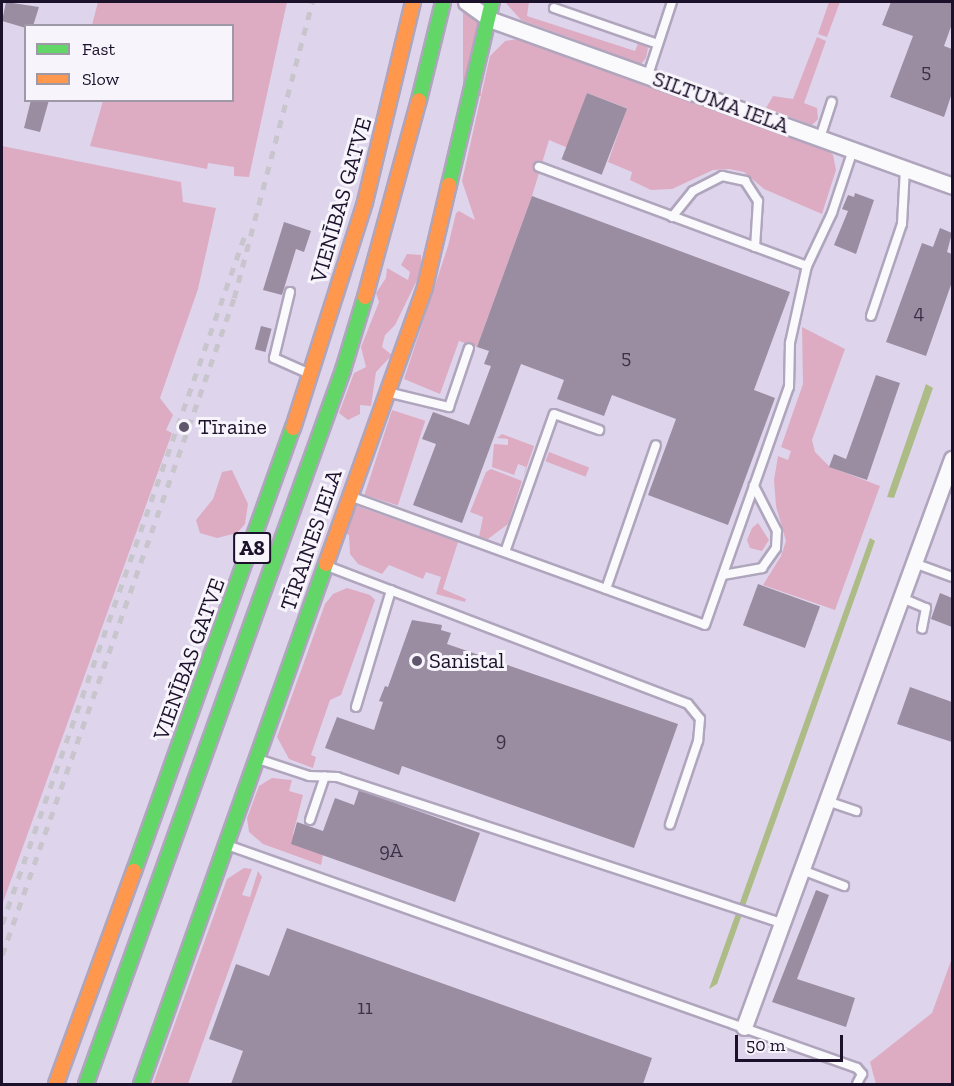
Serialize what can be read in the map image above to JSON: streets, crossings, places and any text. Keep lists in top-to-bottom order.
{
  "streets": {
    "main road": ["VIENĪBAS GATVE", "TĪRAINES IELA", "A8"],
    "street": ["SILTUMA IELA"]
  },
  "crossings": [
    ["SILTUMA IELA", "TĪRAINES IELA"]
  ],
  "places": ["Tīraine", "Sanistal"],
  "house_numbers": [
    "5",
    "4",
    "5",
    "9",
    "9A",
    "11"
  ],
  "legend": ["Fast", "Slow"],
  "scale_bar": "50 m"
}
